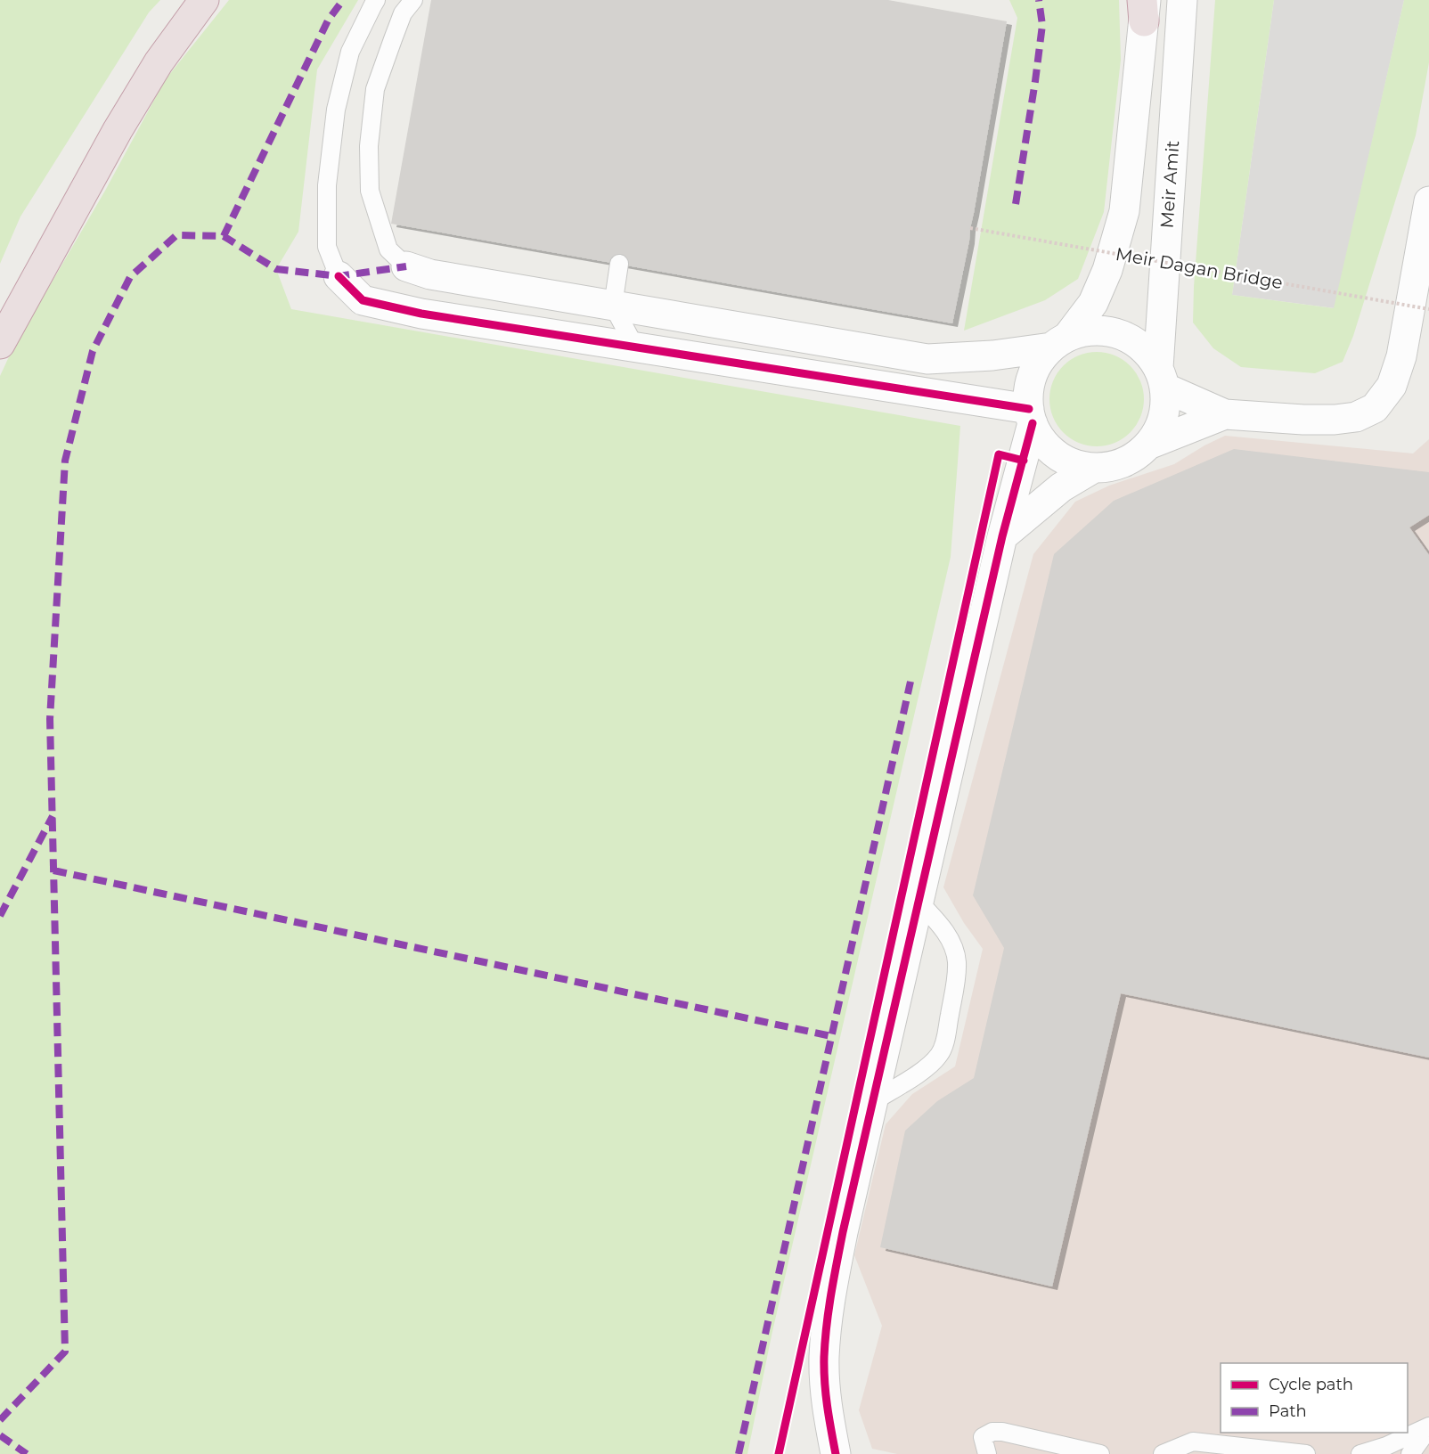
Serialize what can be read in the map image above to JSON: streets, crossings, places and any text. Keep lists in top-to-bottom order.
{
  "streets": {
    "street": ["Meir Amit"],
    "path": ["Meir Dagan Bridge"]
  },
  "legend": ["Cycle path", "Path"]
}
